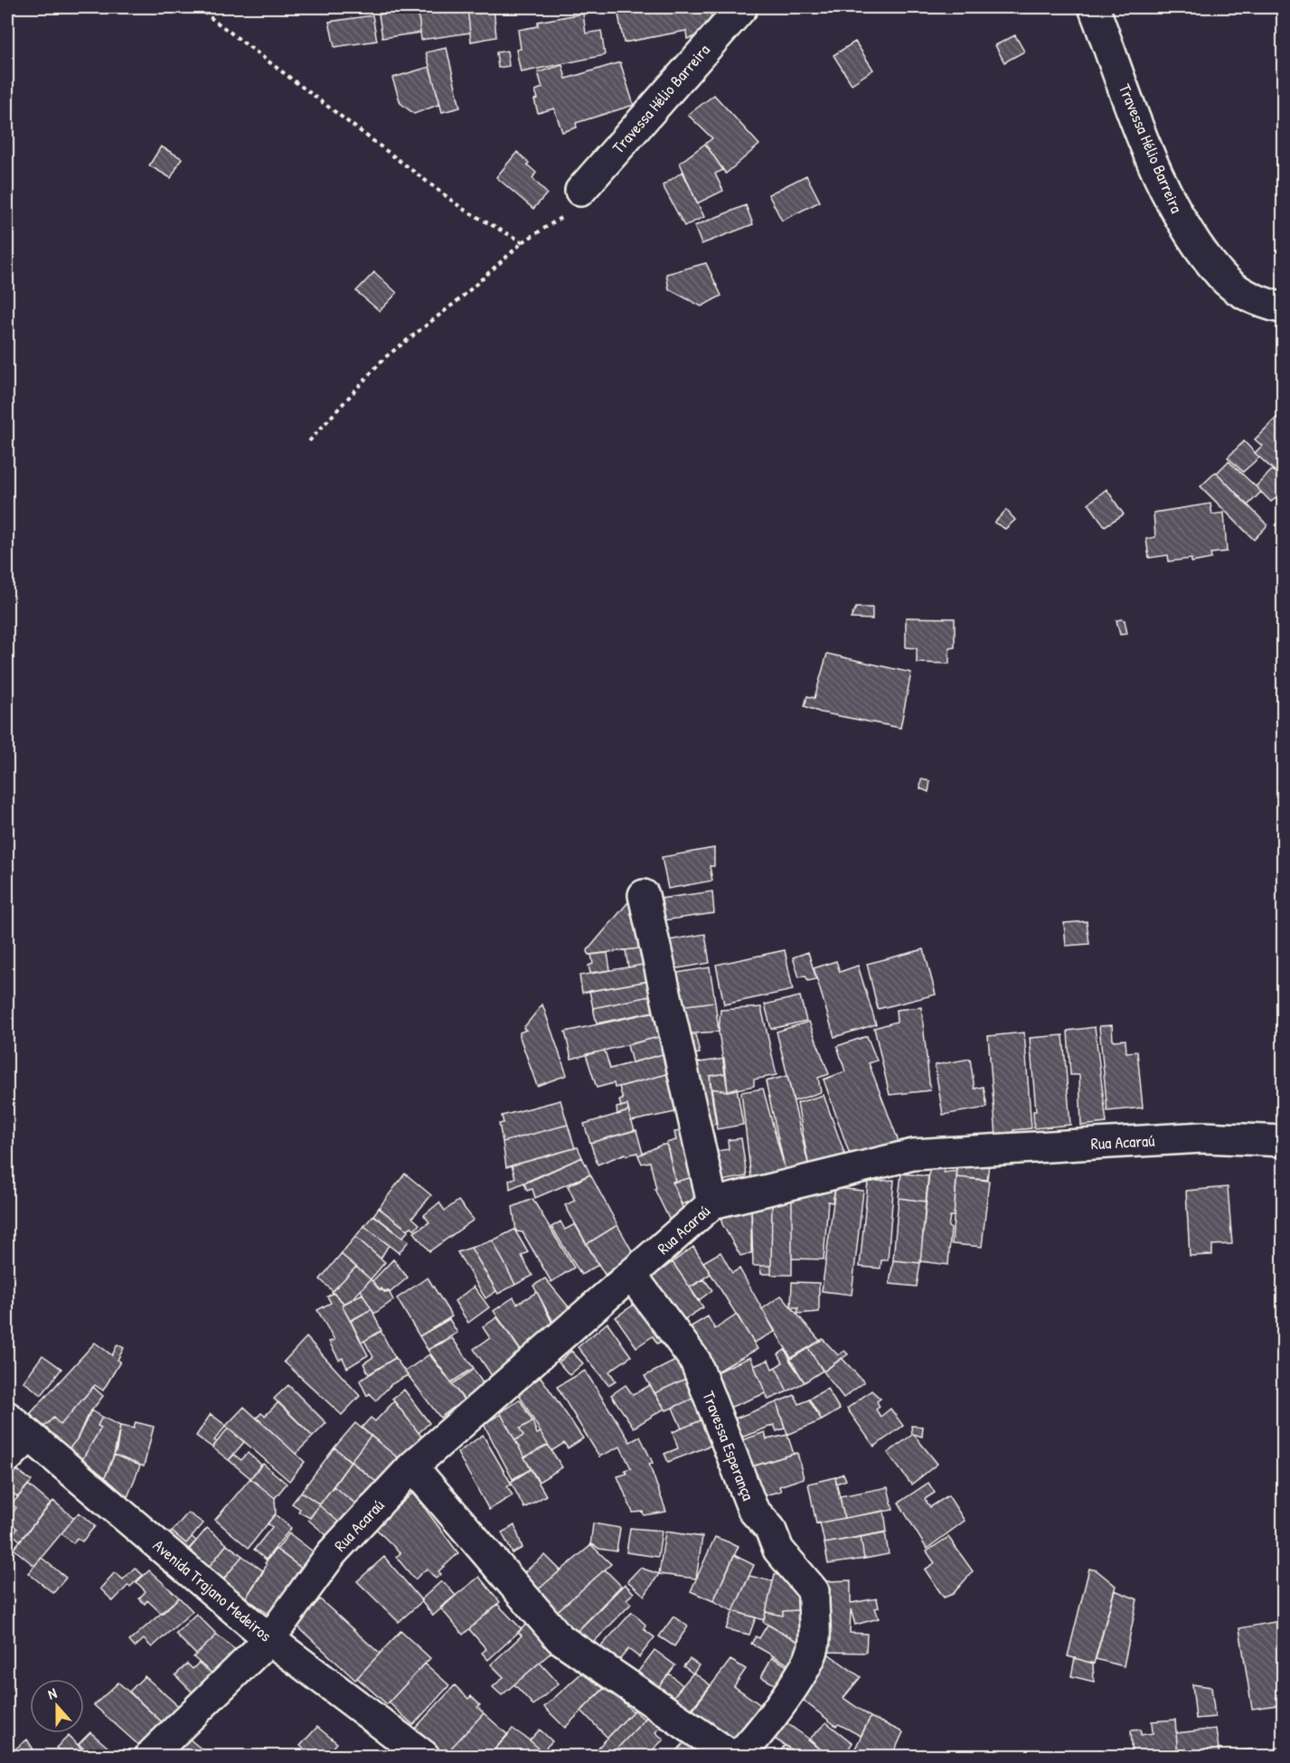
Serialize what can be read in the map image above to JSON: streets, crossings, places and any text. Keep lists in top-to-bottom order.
{
  "streets": {
    "street": [
      "Travessa Hélio Barreira",
      "Rua Acaraú",
      "Travessa Esperança",
      "Avenida Trajano Medeiros"
    ]
  },
  "crossings": [
    ["Rua Acaraú", "Travessa Esperança"],
    ["Rua Acaraú", "Avenida Trajano Medeiros"]
  ],
  "north": "top"
}
